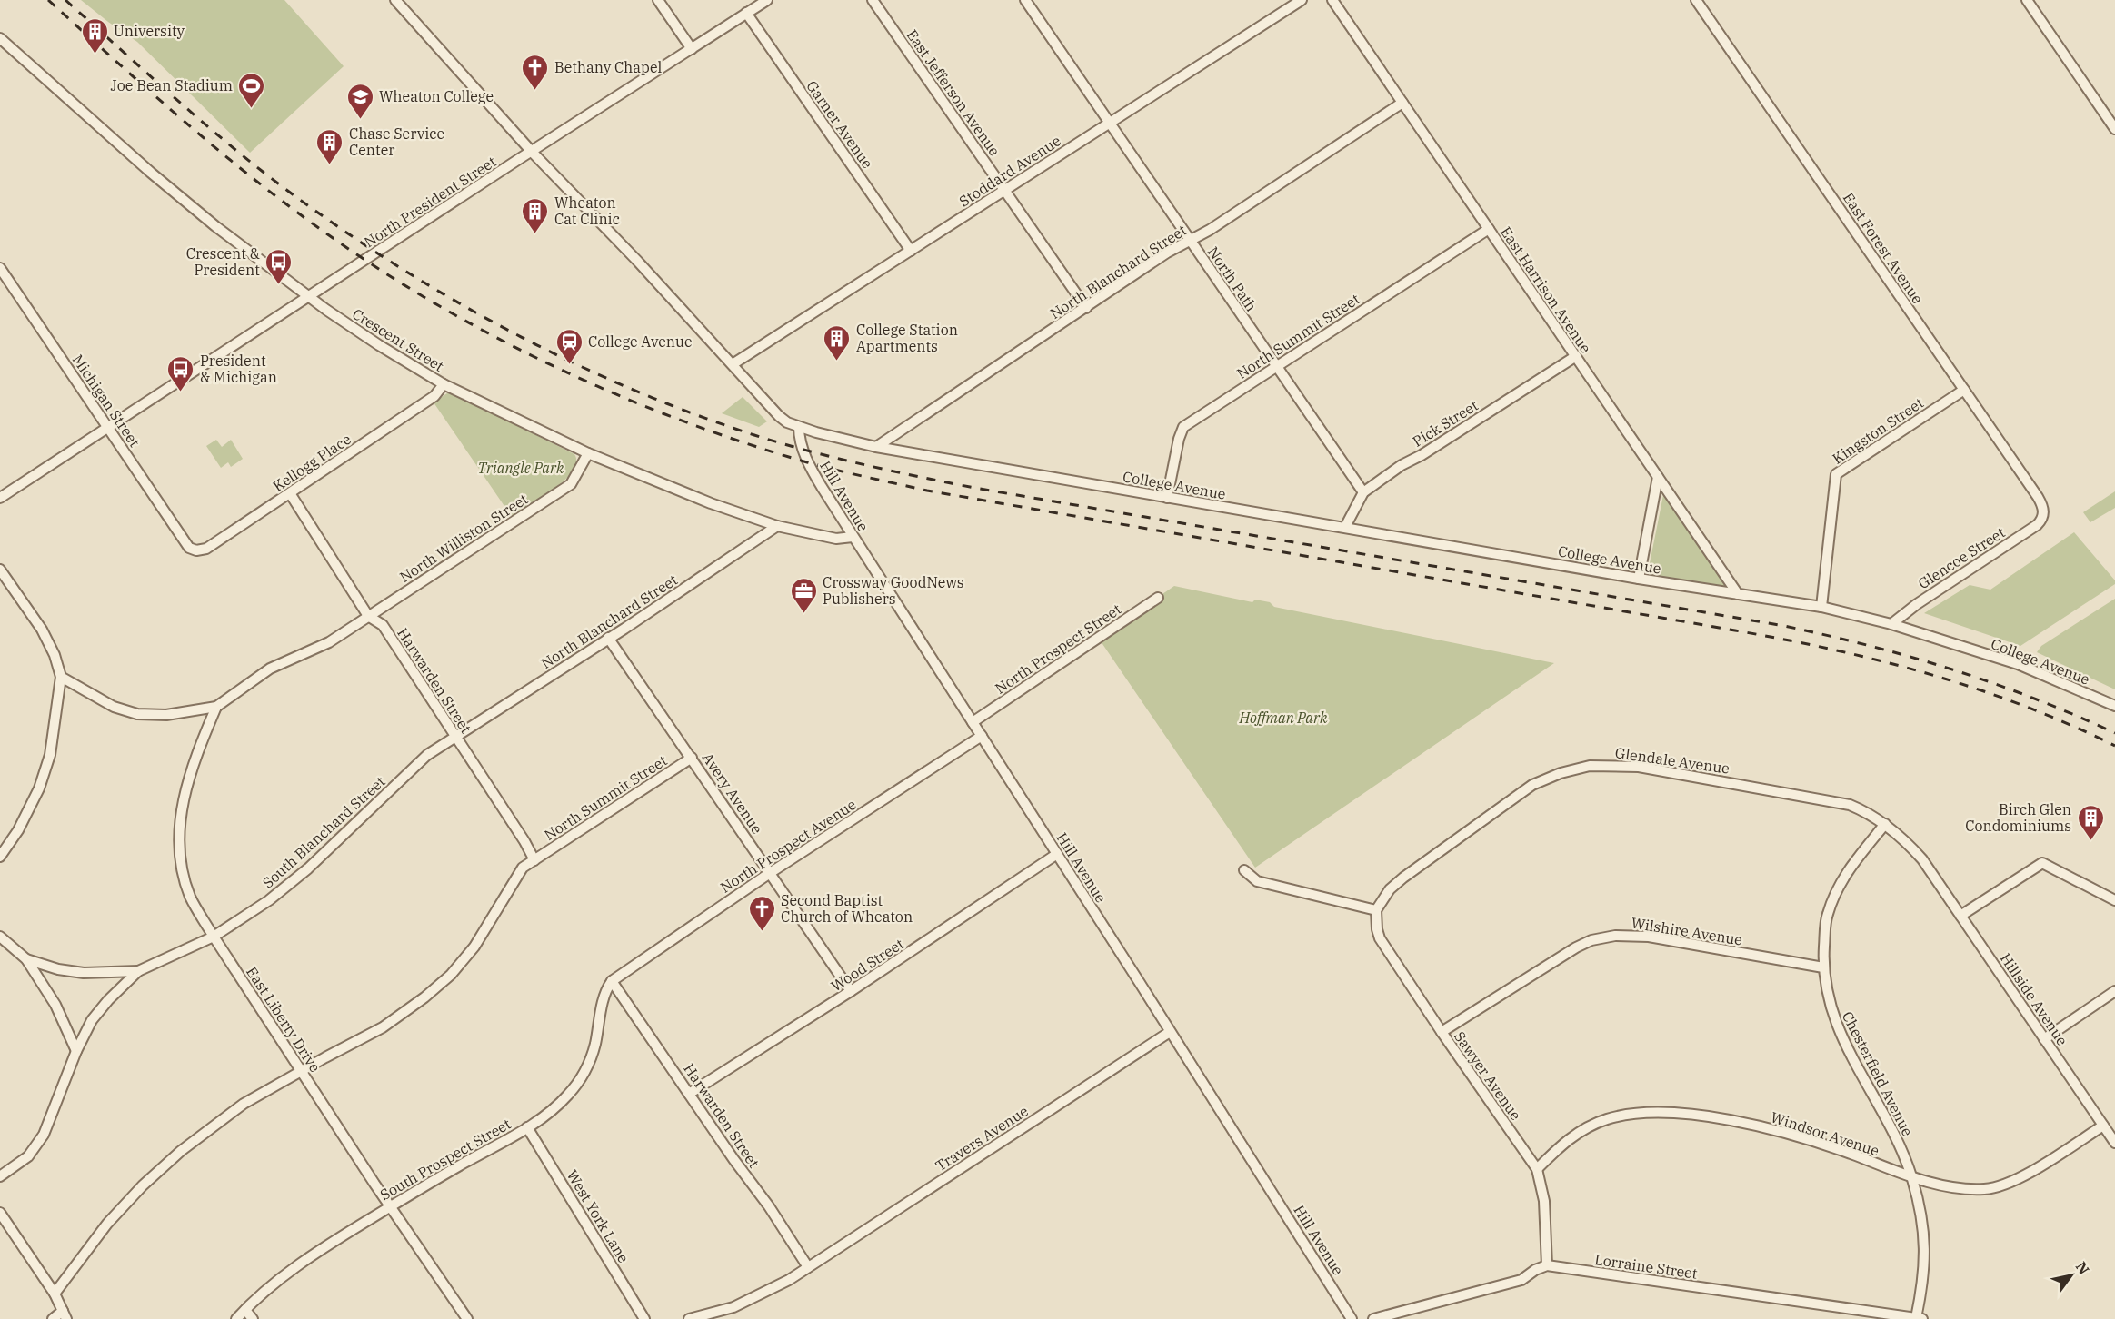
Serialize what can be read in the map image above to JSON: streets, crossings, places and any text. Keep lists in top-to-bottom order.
{
  "streets": {
    "street": [
      "East Jefferson Avenue",
      "Garner Avenue",
      "Stoddard Avenue",
      "North President Street",
      "East Forest Avenue",
      "North Blanchard Street",
      "North Path",
      "East Harrison Avenue",
      "North Summit Street",
      "Crescent Street",
      "Michigan Street",
      "Pick Street",
      "Kingston Street",
      "Kellogg Place",
      "College Avenue",
      "Hill Avenue",
      "North Williston Street",
      "Glencoe Street",
      "North Prospect Street",
      "Harwarden Street",
      "Glendale Avenue",
      "Avery Avenue",
      "South Blanchard Street",
      "North Prospect Avenue",
      "Wilshire Avenue",
      "Wood Street",
      "Hillside Avenue",
      "East Liberty Drive",
      "Chesterfield Avenue",
      "Sawyer Avenue",
      "Windsor Avenue",
      "Travers Avenue",
      "South Prospect Street",
      "West York Lane",
      "Lorraine Street"
    ]
  },
  "crossings": [
    ["East Jefferson Avenue", "Stoddard Avenue"],
    ["East Jefferson Avenue", "North Blanchard Street"],
    ["Garner Avenue", "Stoddard Avenue"],
    ["Garner Avenue", "North President Street"],
    ["Stoddard Avenue", "North Path"],
    ["Stoddard Avenue", "College Avenue"],
    ["North President Street", "Crescent Street"],
    ["North President Street", "Michigan Street"],
    ["North President Street", "College Avenue"],
    ["East Forest Avenue", "Kingston Street"],
    ["East Forest Avenue", "Glencoe Street"],
    ["North Blanchard Street", "North Path"],
    ["North Blanchard Street", "East Harrison Avenue"],
    ["North Blanchard Street", "Crescent Street"],
    ["North Blanchard Street", "College Avenue"],
    ["North Blanchard Street", "Harwarden Street"],
    ["North Blanchard Street", "Avery Avenue"],
    ["North Blanchard Street", "South Blanchard Street"],
    ["North Path", "North Summit Street"],
    ["North Path", "Pick Street"],
    ["East Harrison Avenue", "North Summit Street"],
    ["East Harrison Avenue", "Pick Street"],
    ["East Harrison Avenue", "College Avenue"],
    ["North Summit Street", "College Avenue"],
    ["North Summit Street", "Harwarden Street"],
    ["North Summit Street", "Avery Avenue"],
    ["North Summit Street", "East Liberty Drive"],
    ["Crescent Street", "Kellogg Place"],
    ["Crescent Street", "Hill Avenue"],
    ["Crescent Street", "North Williston Street"],
    ["Michigan Street", "Kellogg Place"],
    ["Pick Street", "College Avenue"],
    ["Kingston Street", "College Avenue"],
    ["Kellogg Place", "Harwarden Street"],
    ["College Avenue", "Hill Avenue"],
    ["College Avenue", "Glencoe Street"],
    ["Hill Avenue", "North Prospect Street"],
    ["Hill Avenue", "North Prospect Avenue"],
    ["Hill Avenue", "Wood Street"],
    ["Hill Avenue", "Travers Avenue"],
    ["North Williston Street", "Harwarden Street"],
    ["North Williston Street", "East Liberty Drive"],
    ["Harwarden Street", "South Blanchard Street"],
    ["Harwarden Street", "North Prospect Avenue"],
    ["Harwarden Street", "Wood Street"],
    ["Harwarden Street", "Travers Avenue"],
    ["Harwarden Street", "South Prospect Street"],
    ["Glendale Avenue", "Hillside Avenue"],
    ["Glendale Avenue", "Chesterfield Avenue"],
    ["Glendale Avenue", "Sawyer Avenue"],
    ["Avery Avenue", "North Prospect Avenue"],
    ["Avery Avenue", "Wood Street"],
    ["South Blanchard Street", "East Liberty Drive"],
    ["North Prospect Avenue", "South Prospect Street"],
    ["Wilshire Avenue", "Chesterfield Avenue"],
    ["Wilshire Avenue", "Sawyer Avenue"],
    ["Hillside Avenue", "Windsor Avenue"],
    ["East Liberty Drive", "South Prospect Street"],
    ["Chesterfield Avenue", "Windsor Avenue"],
    ["Chesterfield Avenue", "Lorraine Street"],
    ["Sawyer Avenue", "Windsor Avenue"],
    ["Sawyer Avenue", "Lorraine Street"],
    ["South Prospect Street", "West York Lane"]
  ],
  "parks": ["Triangle Park", "Hoffman Park"],
  "places": {
    "building": [
      "University",
      "Chase Service Center",
      "Wheaton Cat Clinic",
      "College Station Apartments",
      "Birch Glen Condominiums"
    ],
    "church": ["Bethany Chapel", "Second Baptist Church of Wheaton"],
    "sports": ["Joe Bean Stadium"],
    "school or university": ["Wheaton College"],
    "bus stop": ["Crescent & President", "President & Michigan"],
    "station": ["College Avenue"],
    "office": ["Crossway GoodNews Publishers"]
  },
  "north": "top right"
}
